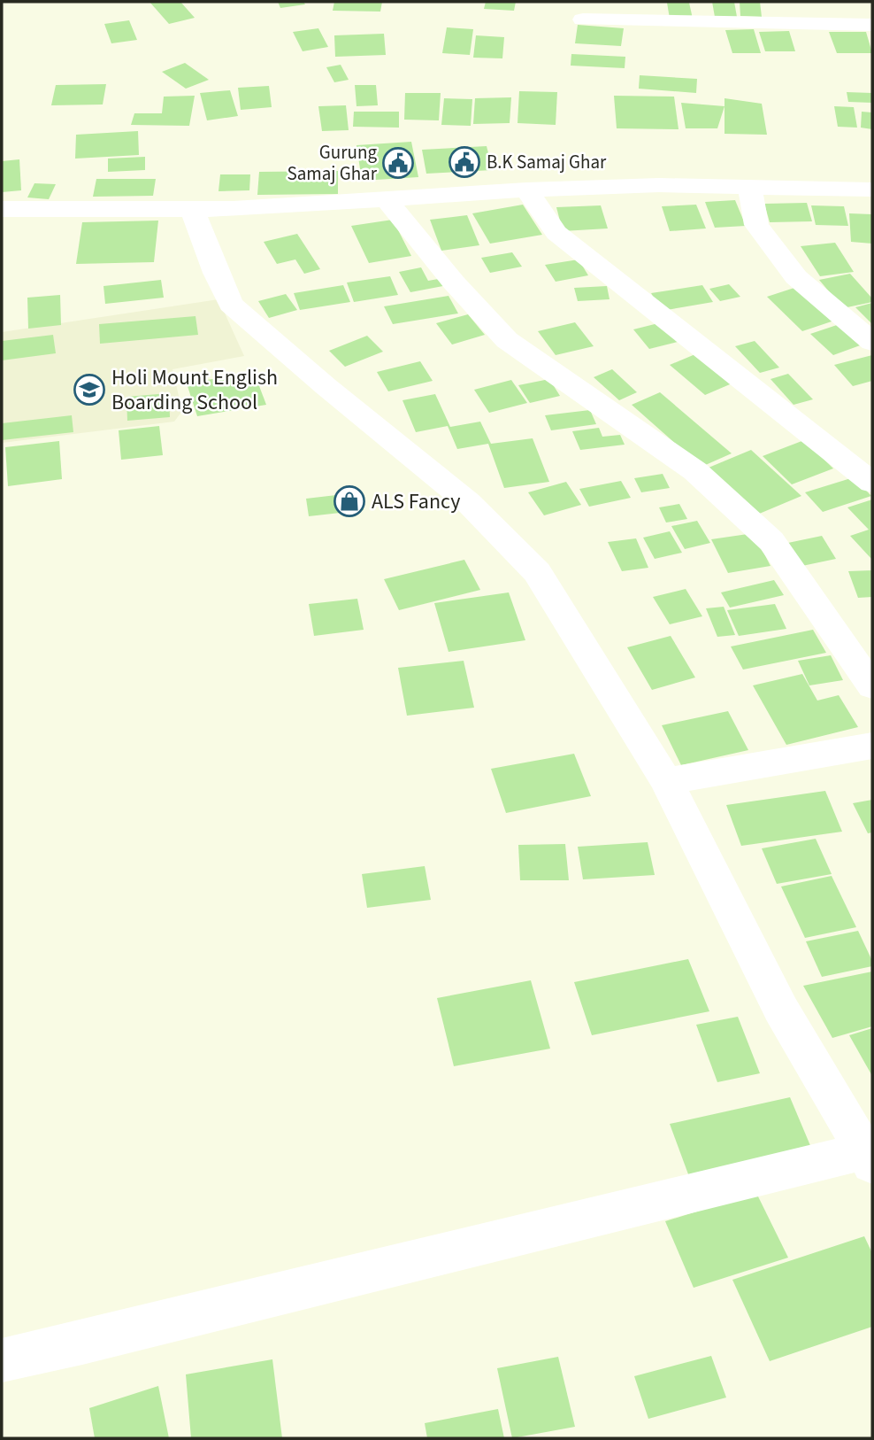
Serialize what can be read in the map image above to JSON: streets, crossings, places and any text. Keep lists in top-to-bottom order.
{
  "places": {
    "public building": ["B.K Samaj Ghar", "Gurung Samaj Ghar"],
    "school or university": ["Holi Mount English Boarding School"],
    "shop": ["ALS Fancy"]
  }
}
